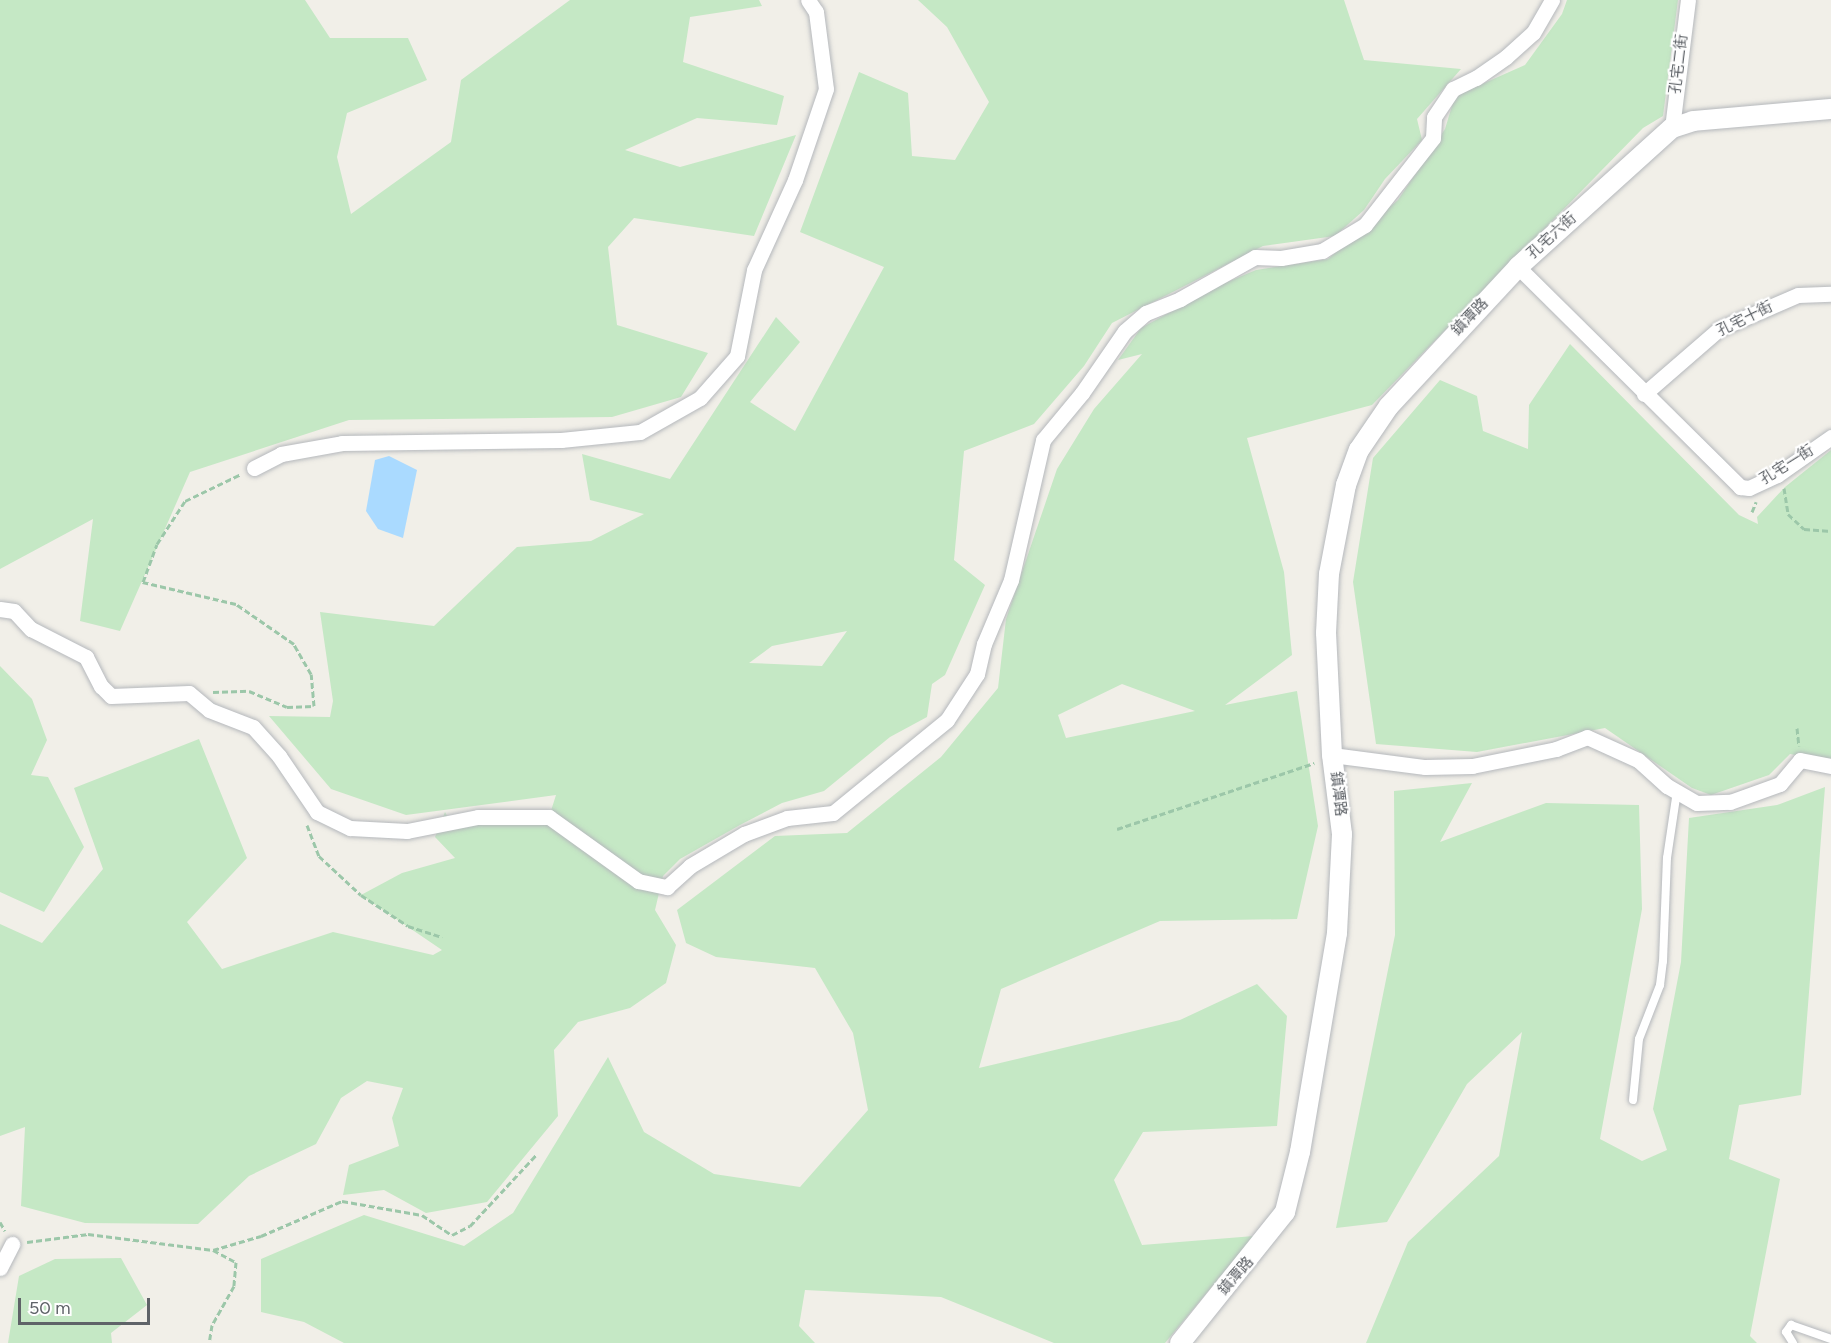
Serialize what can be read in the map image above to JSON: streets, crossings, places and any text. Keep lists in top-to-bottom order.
{
  "streets": {
    "street": [
      "孔宅二街",
      "孔宅六街",
      "鎮潭路",
      "孔宅十街",
      "孔宅一街"
    ]
  },
  "crossings": [
    ["孔宅二街", "孔宅六街"],
    ["孔宅六街", "鎮潭路"],
    ["孔宅六街", "孔宅十街"],
    ["孔宅六街", "孔宅一街"]
  ],
  "scale_bar": "50 m"
}
